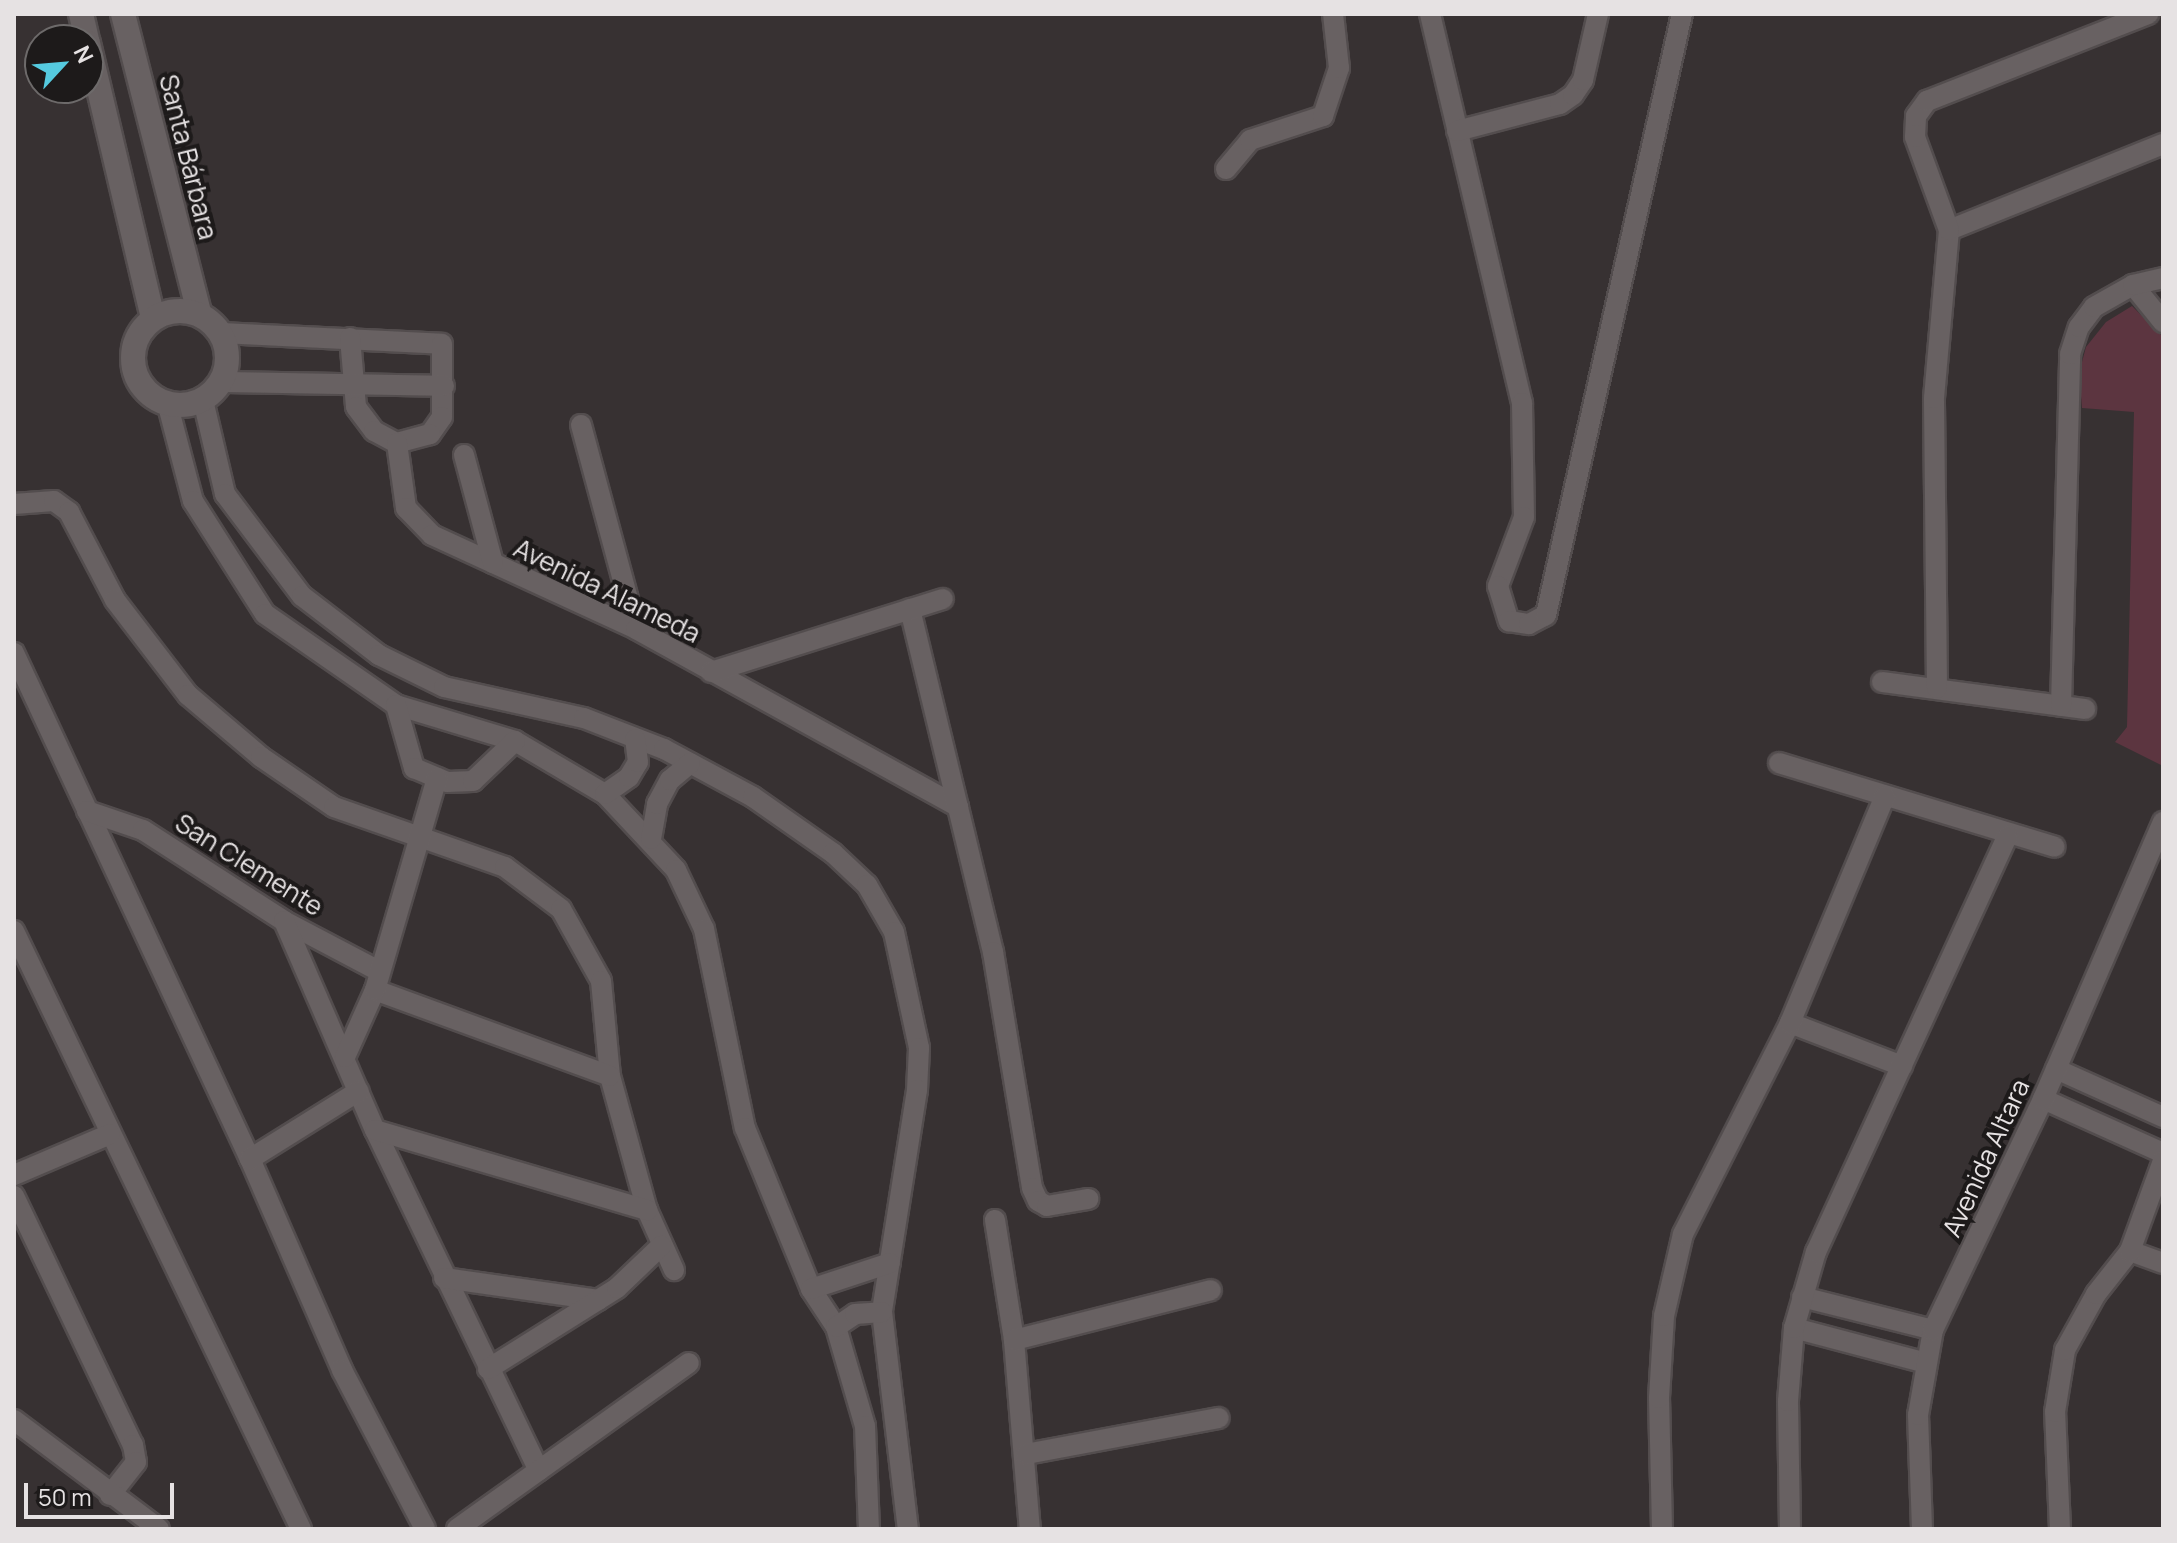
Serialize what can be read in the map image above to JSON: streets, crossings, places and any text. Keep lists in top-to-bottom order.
{
  "streets": {
    "street": [
      "Santa Bárbara",
      "Avenida Alameda",
      "San Clemente",
      "Avenida Altara"
    ]
  },
  "scale_bar": "50 m",
  "north": "top right"
}
